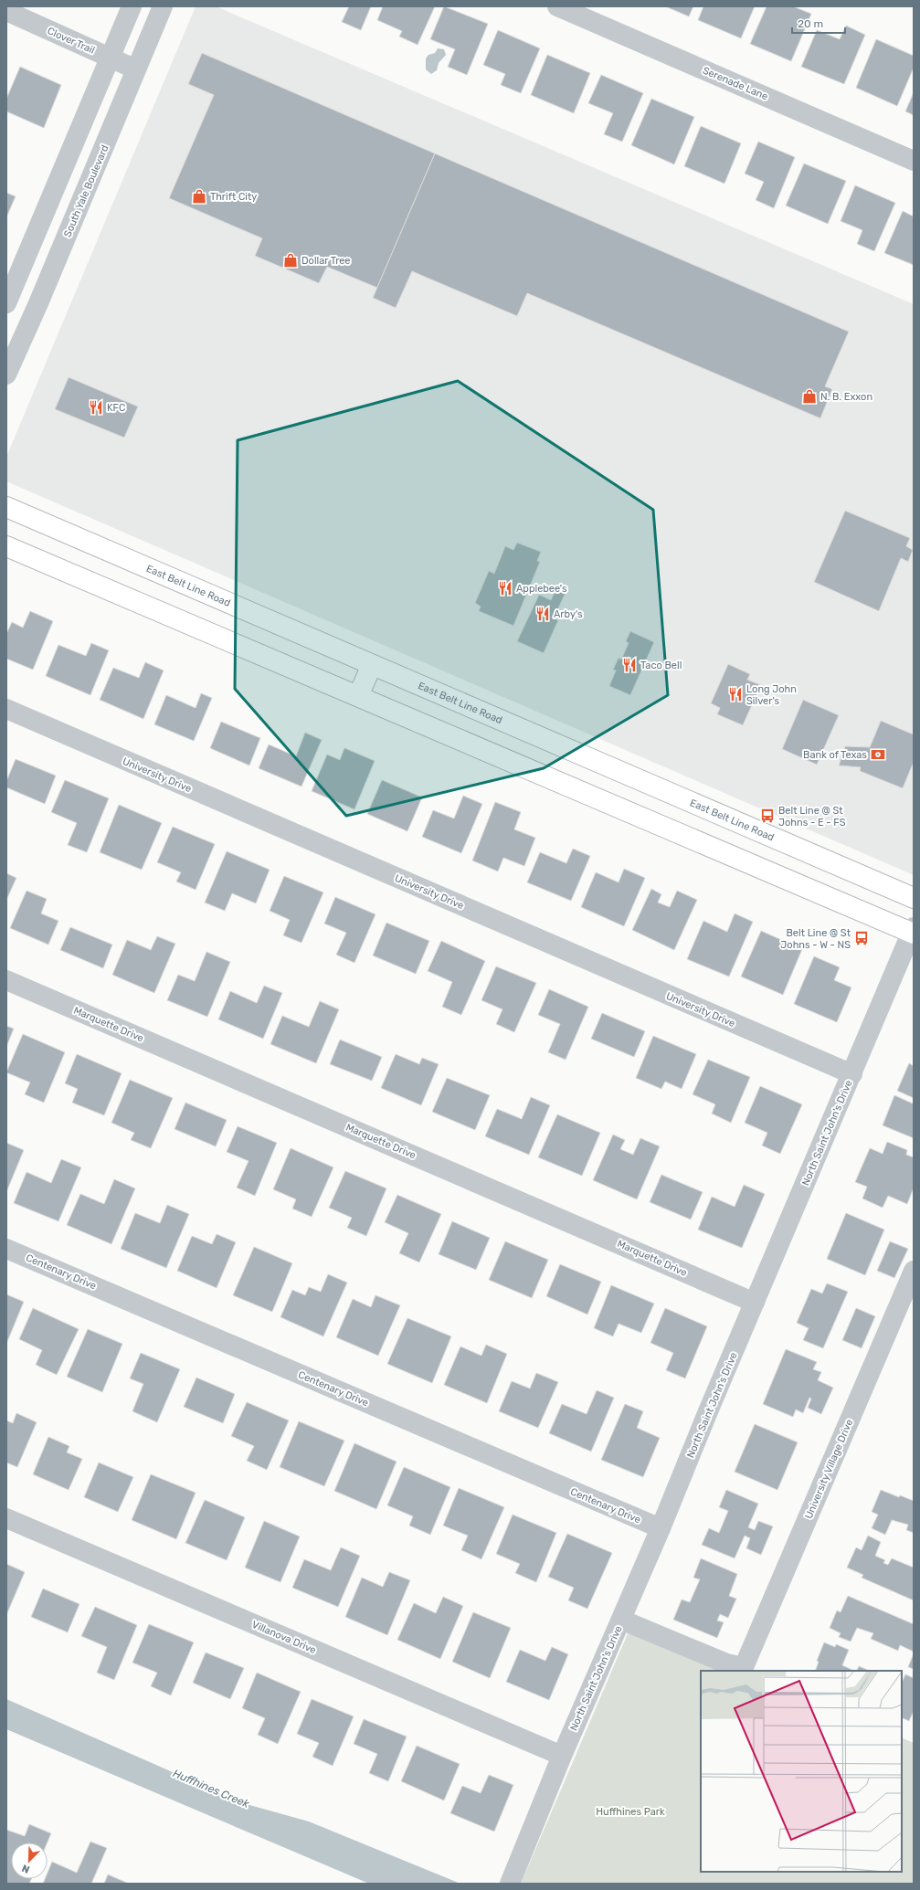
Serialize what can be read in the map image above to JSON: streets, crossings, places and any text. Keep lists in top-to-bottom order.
{
  "streets": {
    "main road": ["East Belt Line Road"],
    "street": [
      "Clover Trail",
      "Serenade Lane",
      "South Yale Boulevard",
      "University Drive",
      "Marquette Drive",
      "North Saint John's Drive",
      "Centenary Drive",
      "University Village Drive",
      "Villanova Drive"
    ]
  },
  "crossings": [
    ["Clover Trail", "South Yale Boulevard"],
    ["University Drive", "North Saint John's Drive"],
    ["Marquette Drive", "North Saint John's Drive"],
    ["North Saint John's Drive", "Centenary Drive"],
    ["North Saint John's Drive", "University Village Drive"],
    ["North Saint John's Drive", "Villanova Drive"]
  ],
  "water": ["Huffhines Creek"],
  "parks": ["Huffhines Park"],
  "places": {
    "shop": ["Thrift City", "Dollar Tree", "N. B. Exxon"],
    "restaurant": [
      "KFC",
      "Applebee's",
      "Arby's",
      "Taco Bell",
      "Long John Silver's"
    ],
    "bank": ["Bank of Texas"],
    "bus stop": ["Belt Line @ St Johns - E - FS", "Belt Line @ St Johns - W - NS"]
  },
  "scale_bar": "20 m",
  "north": "bottom left"
}
